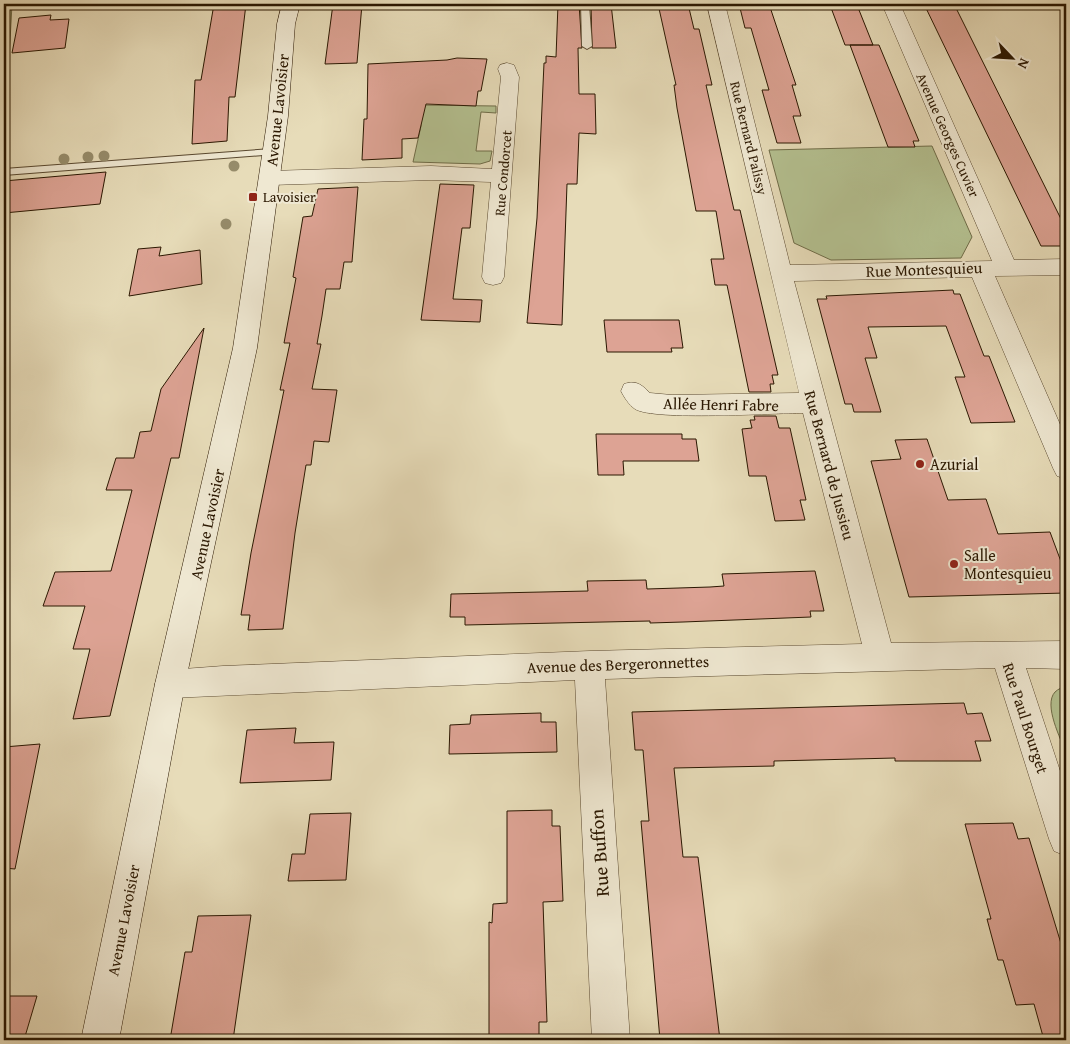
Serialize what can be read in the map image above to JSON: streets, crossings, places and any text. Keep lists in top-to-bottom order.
{
  "streets": {
    "street": [
      "Avenue Lavoisier",
      "Avenue Georges Cuvier",
      "Rue Bernard Palissy",
      "Rue Condorcet",
      "Rue Montesquieu",
      "Allée Henri Fabre",
      "Rue Bernard de Jussieu",
      "Avenue des Bergeronnettes",
      "Rue Paul Bourget",
      "Rue Buffon"
    ]
  },
  "crossings": [
    ["Avenue Lavoisier", "Avenue des Bergeronnettes"],
    ["Avenue Georges Cuvier", "Rue Montesquieu"],
    ["Rue Bernard Palissy", "Rue Montesquieu"],
    ["Rue Bernard Palissy", "Rue Bernard de Jussieu"],
    ["Rue Montesquieu", "Rue Bernard de Jussieu"],
    ["Allée Henri Fabre", "Rue Bernard de Jussieu"],
    ["Rue Bernard de Jussieu", "Avenue des Bergeronnettes"],
    ["Avenue des Bergeronnettes", "Rue Paul Bourget"],
    ["Avenue des Bergeronnettes", "Rue Buffon"]
  ],
  "places": {
    "transit": ["Lavoisier"],
    "other": ["Azurial", "Salle Montesquieu"]
  },
  "north": "bottom right"
}
